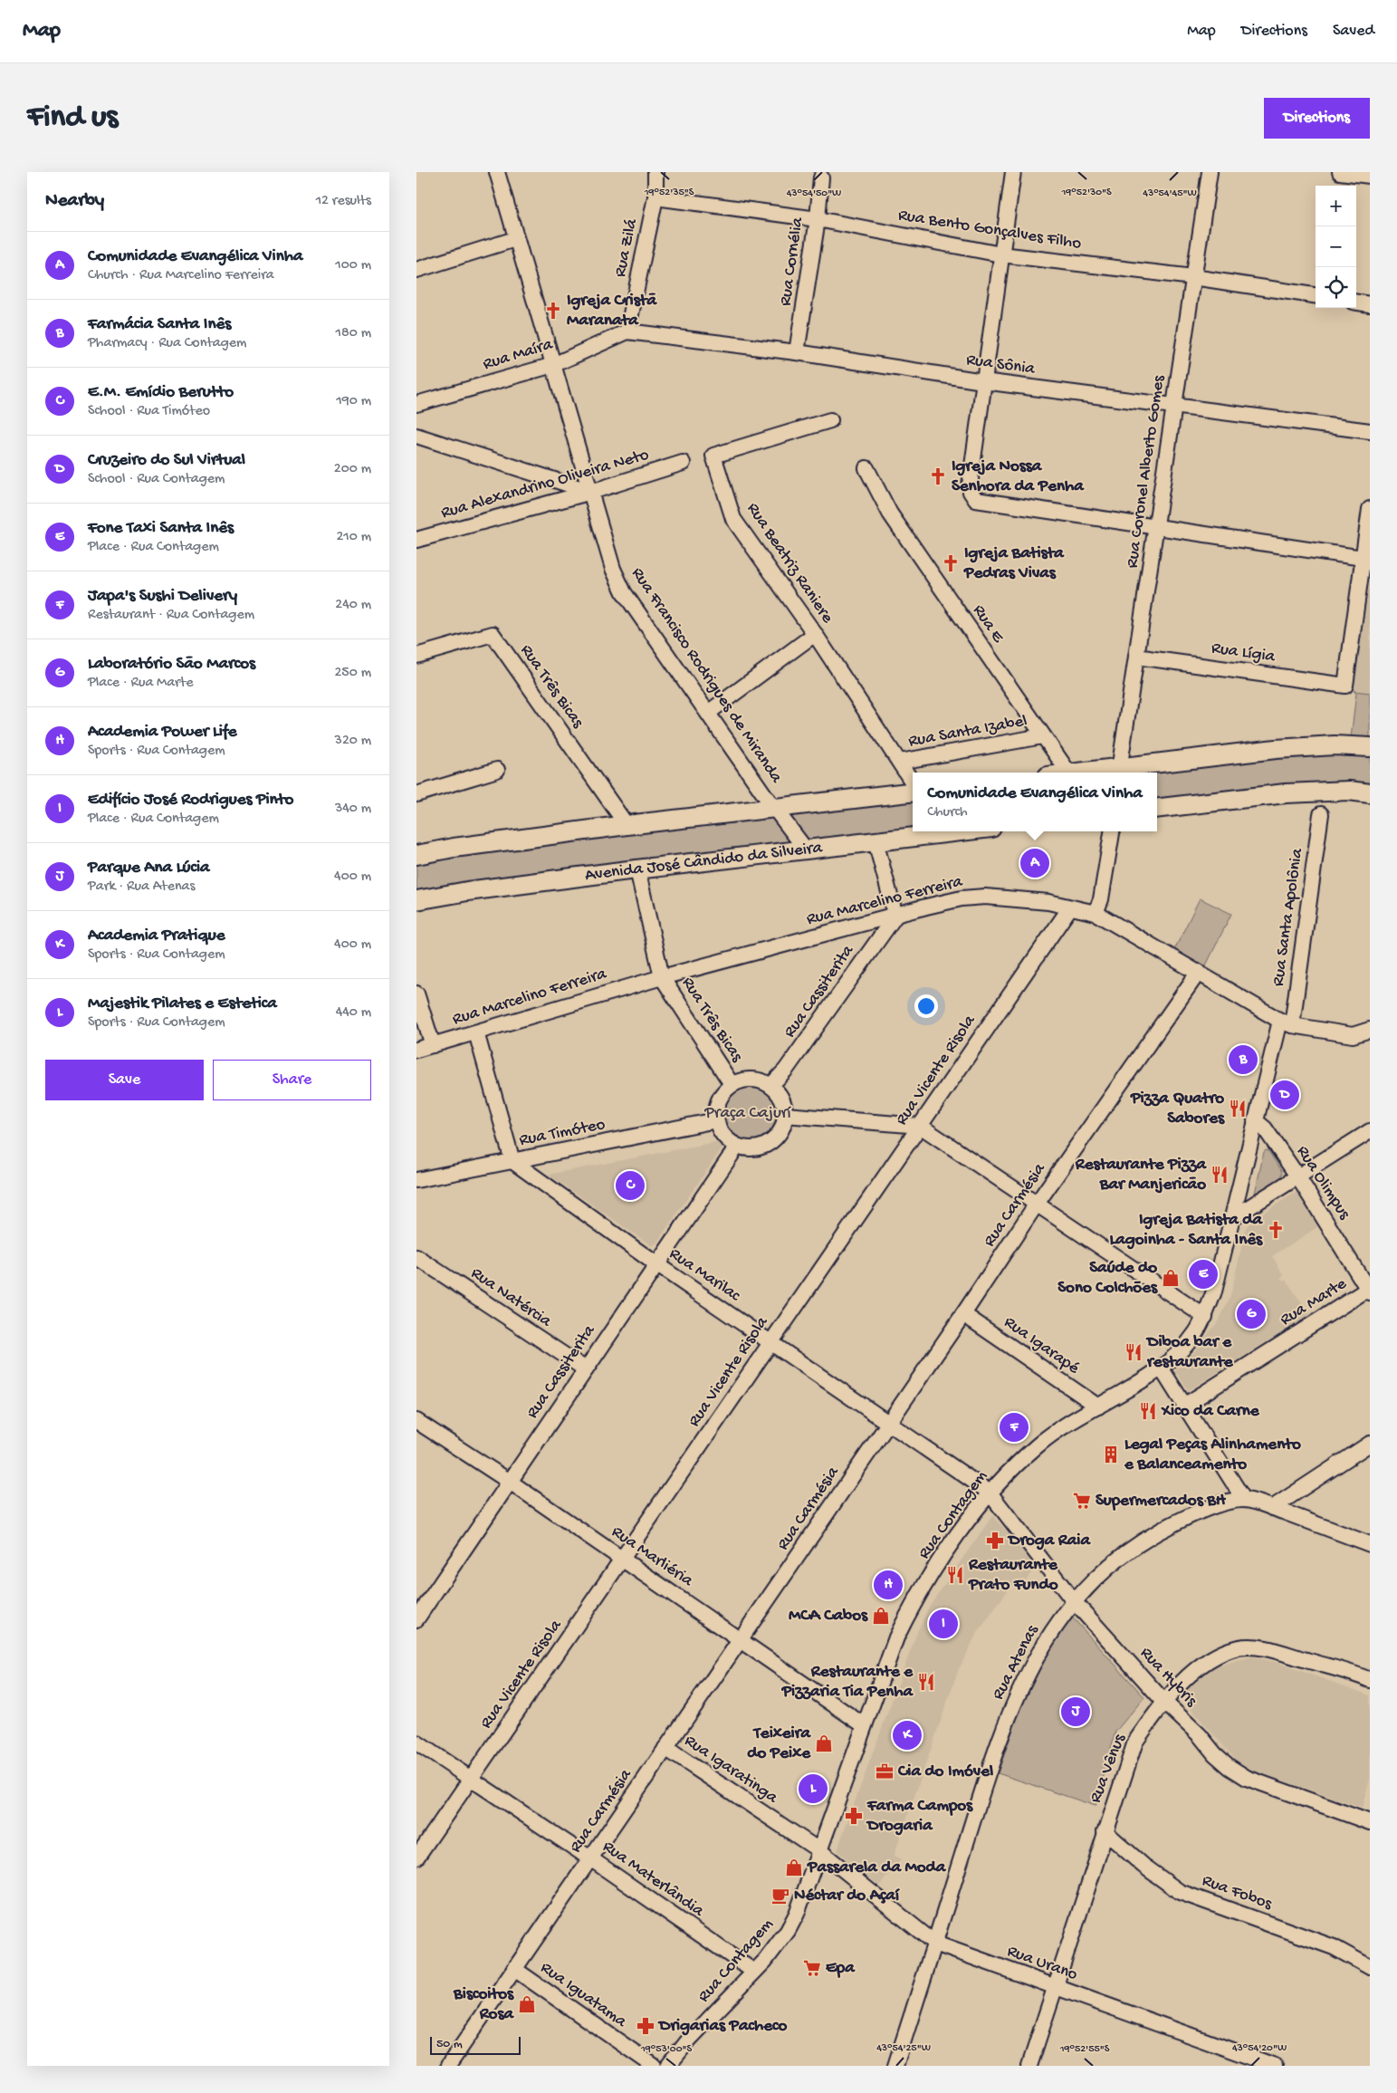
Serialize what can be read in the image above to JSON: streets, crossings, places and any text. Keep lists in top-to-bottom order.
{
  "streets": {
    "main road": ["Avenida José Cândido da Silveira"],
    "street": [
      "Rua Bento Gonçalves Filho",
      "Rua Zilá",
      "Rua Cornélia",
      "Rua Maíra",
      "Rua Sônia",
      "Rua Coronel Alberto Gomes",
      "Rua Alexandrino Oliveira Neto",
      "Rua Beatriz Raniere",
      "Rua E",
      "Rua Lígia",
      "Rua Francisco Rodrigues de Miranda",
      "Rua Três Bicas",
      "Rua Santa Izabel",
      "Rua Marcelino Ferreira",
      "Rua Santa Apolônia",
      "Rua Cassiterita",
      "Rua Vicente Risola",
      "Rua Timóteo",
      "Rua Olimpus",
      "Rua Carmésia",
      "Rua Marilac",
      "Rua Natércia",
      "Rua Marte",
      "Rua Igarapé",
      "Rua Contagem",
      "Rua Marliéria",
      "Rua Atenas",
      "Rua Hybris",
      "Rua Vênus",
      "Rua Igaratinga",
      "Rua Materlândia",
      "Rua Fobos",
      "Rua Urano",
      "Rua Iguatama"
    ]
  },
  "crossings": [
    ["Rua Bento Gonçalves Filho", "Rua Zilá"],
    ["Rua Bento Gonçalves Filho", "Rua Cornélia"],
    ["Rua Bento Gonçalves Filho", "Rua Coronel Alberto Gomes"],
    ["Rua Zilá", "Rua Maíra"],
    ["Rua Zilá", "Rua Sônia"],
    ["Rua Cornélia", "Rua Sônia"],
    ["Rua Maíra", "Rua Sônia"],
    ["Rua Maíra", "Rua Francisco Rodrigues de Miranda"],
    ["Rua Sônia", "Rua Coronel Alberto Gomes"],
    ["Rua Coronel Alberto Gomes", "Rua Lígia"],
    ["Rua Alexandrino Oliveira Neto", "Rua Francisco Rodrigues de Miranda"],
    ["Rua Beatriz Raniere", "Rua Santa Izabel"],
    ["Rua E", "Rua Santa Izabel"],
    ["Rua Francisco Rodrigues de Miranda", "Avenida José Cândido da Silveira"],
    ["Rua Três Bicas", "Avenida José Cândido da Silveira"],
    ["Rua Três Bicas", "Rua Marcelino Ferreira"],
    ["Rua Três Bicas", "Rua Cassiterita"],
    ["Rua Três Bicas", "Rua Timóteo"],
    ["Rua Marcelino Ferreira", "Rua Santa Apolônia"],
    ["Rua Marcelino Ferreira", "Rua Cassiterita"],
    ["Rua Marcelino Ferreira", "Rua Vicente Risola"],
    ["Rua Marcelino Ferreira", "Rua Carmésia"],
    ["Rua Marcelino Ferreira", "Rua Contagem"],
    ["Rua Santa Apolônia", "Rua Contagem"],
    ["Rua Cassiterita", "Rua Timóteo"],
    ["Rua Cassiterita", "Rua Marilac"],
    ["Rua Cassiterita", "Rua Natércia"],
    ["Rua Cassiterita", "Rua Marliéria"],
    ["Rua Vicente Risola", "Rua Marilac"],
    ["Rua Vicente Risola", "Rua Marliéria"],
    ["Rua Vicente Risola", "Rua Materlândia"],
    ["Rua Timóteo", "Rua Marilac"],
    ["Rua Olimpus", "Rua Marte"],
    ["Rua Olimpus", "Rua Contagem"],
    ["Rua Carmésia", "Rua Marilac"],
    ["Rua Carmésia", "Rua Igarapé"],
    ["Rua Carmésia", "Rua Marliéria"],
    ["Rua Carmésia", "Rua Igaratinga"],
    ["Rua Carmésia", "Rua Materlândia"],
    ["Rua Carmésia", "Rua Iguatama"],
    ["Rua Marilac", "Rua Contagem"],
    ["Rua Marilac", "Rua Hybris"],
    ["Rua Igarapé", "Rua Contagem"],
    ["Rua Contagem", "Rua Marliéria"],
    ["Rua Contagem", "Rua Hybris"],
    ["Rua Contagem", "Rua Igaratinga"],
    ["Rua Contagem", "Rua Materlândia"],
    ["Rua Contagem", "Rua Urano"],
    ["Rua Atenas", "Rua Hybris"],
    ["Rua Atenas", "Rua Urano"],
    ["Rua Hybris", "Rua Vênus"],
    ["Rua Vênus", "Rua Fobos"],
    ["Rua Vênus", "Rua Urano"],
    ["Rua Igaratinga", "Rua Urano"]
  ],
  "parks": ["Praça Cajurí"],
  "places": {
    "church": [
      "Igreja Cristã Maranata",
      "Igreja Nossa Senhora da Penha",
      "Igreja Batista Pedras Vivas",
      "Igreja Batista da Lagoinha - Santa Inês"
    ],
    "restaurant": [
      "Pizza Quatro Sabores",
      "Restaurante Pizza Bar Manjericão",
      "Diboa bar e restaurante",
      "Xico da Carne",
      "Restaurante Prato Fundo",
      "Restaurante e Pizzaria Tia Penha"
    ],
    "shop": [
      "Saúde do Sono Colchões",
      "MCA Cabos",
      "Teixeira do Peixe",
      "Passarela da Moda",
      "Biscoitos Rosa"
    ],
    "building": ["Legal Peças Alinhamento e Balanceamento"],
    "supermarket": ["Supermercados BH", "Epa"],
    "pharmacy": ["Droga Raia", "Farma Campos Drogaria", "Drigarias Pacheco"],
    "office": ["Cia do Imóvel"],
    "cafe": ["Néctar do Açaí"]
  },
  "scale_bar": "50 m",
  "page": {
    "header": "Map",
    "nav": ["Map", "Directions", "Saved"],
    "buttons": [
      "Directions",
      ["Save", "Share"]
    ],
    "title": "Find us",
    "heading": ["Nearby", "12 results"],
    "map_buttons": ["+", "−"],
    "list": [
      {
        "mark": "A",
        "name": "Comunidade Evangélica Vinha",
        "note": "Church · Rua Marcelino Ferreira",
        "value": "100 m"
      },
      {
        "mark": "B",
        "name": "Farmácia Santa Inês",
        "note": "Pharmacy · Rua Contagem",
        "value": "180 m"
      },
      {
        "mark": "C",
        "name": "E.M. Emídio Berutto",
        "note": "School · Rua Timóteo",
        "value": "190 m"
      },
      {
        "mark": "D",
        "name": "Cruzeiro do Sul Virtual",
        "note": "School · Rua Contagem",
        "value": "200 m"
      },
      {
        "mark": "E",
        "name": "Fone Taxi Santa Inês",
        "note": "Place · Rua Contagem",
        "value": "210 m"
      },
      {
        "mark": "F",
        "name": "Japa's Sushi Delivery",
        "note": "Restaurant · Rua Contagem",
        "value": "240 m"
      },
      {
        "mark": "G",
        "name": "Laboratório São Marcos",
        "note": "Place · Rua Marte",
        "value": "250 m"
      },
      {
        "mark": "H",
        "name": "Academia Power Life",
        "note": "Sports · Rua Contagem",
        "value": "320 m"
      },
      {
        "mark": "I",
        "name": "Edifício José Rodrigues Pinto",
        "note": "Place · Rua Contagem",
        "value": "340 m"
      },
      {
        "mark": "J",
        "name": "Parque Ana Lúcia",
        "note": "Park · Rua Atenas",
        "value": "400 m"
      },
      {
        "mark": "K",
        "name": "Academia Pratique",
        "note": "Sports · Rua Contagem",
        "value": "400 m"
      },
      {
        "mark": "L",
        "name": "Majestik Pilates e Estetica",
        "note": "Sports · Rua Contagem",
        "value": "440 m"
      }
    ],
    "popup": ["Comunidade Evangélica Vinha", "Church"],
    "pins": [
      "A",
      "B",
      "D",
      "C",
      "E",
      "G",
      "F",
      "H",
      "I",
      "J",
      "K",
      "L"
    ],
    "scale": "50 m"
  },
  "coordinates": [
    "19°52'30\"S",
    "19°52'35\"S",
    "43°54'50\"W",
    "43°54'45\"W",
    "43°54'25\"W",
    "43°54'20\"W",
    "19°53'00\"S",
    "19°52'55\"S"
  ]
}
